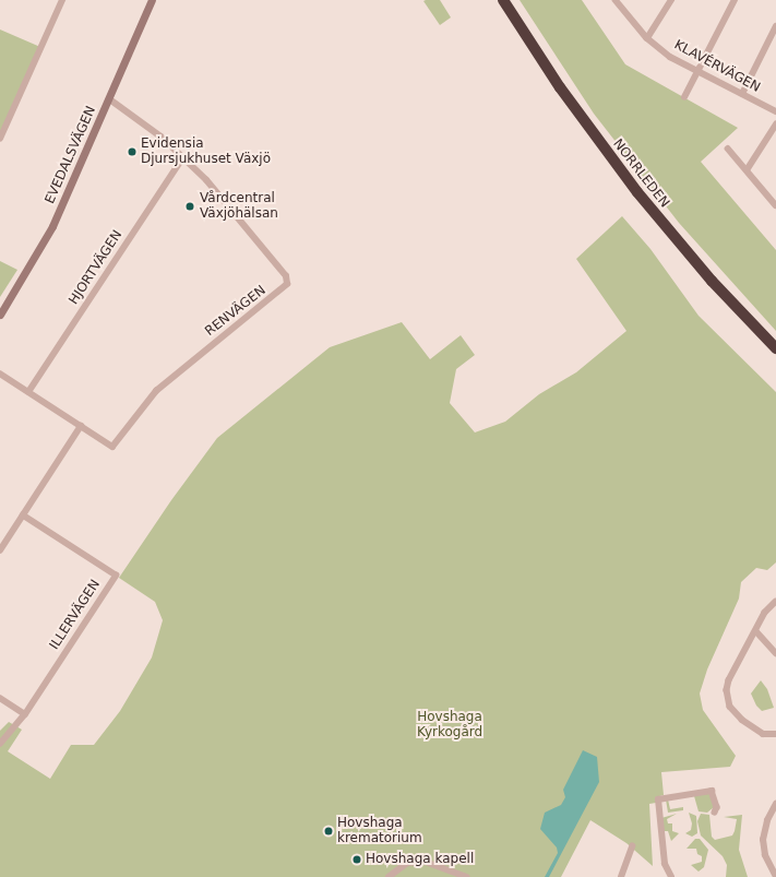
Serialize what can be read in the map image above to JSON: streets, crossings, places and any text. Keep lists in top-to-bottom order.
{
  "streets": {
    "highway": ["NORRLEDEN"],
    "street": [
      "KLAVÉRVÄGEN",
      "EVEDALSVÄGEN",
      "HJORTVÄGEN",
      "RENVÄGEN",
      "ILLERVÄGEN"
    ]
  },
  "crossings": [
    ["EVEDALSVÄGEN", "RENVÄGEN"],
    ["HJORTVÄGEN", "RENVÄGEN"]
  ],
  "parks": ["Hovshaga Kyrkogård"],
  "places": [
    "Evidensia Djursjukhuset Växjö",
    "Vårdcentral Växjöhälsan",
    "Hovshaga krematorium",
    "Hovshaga kapell"
  ]
}
